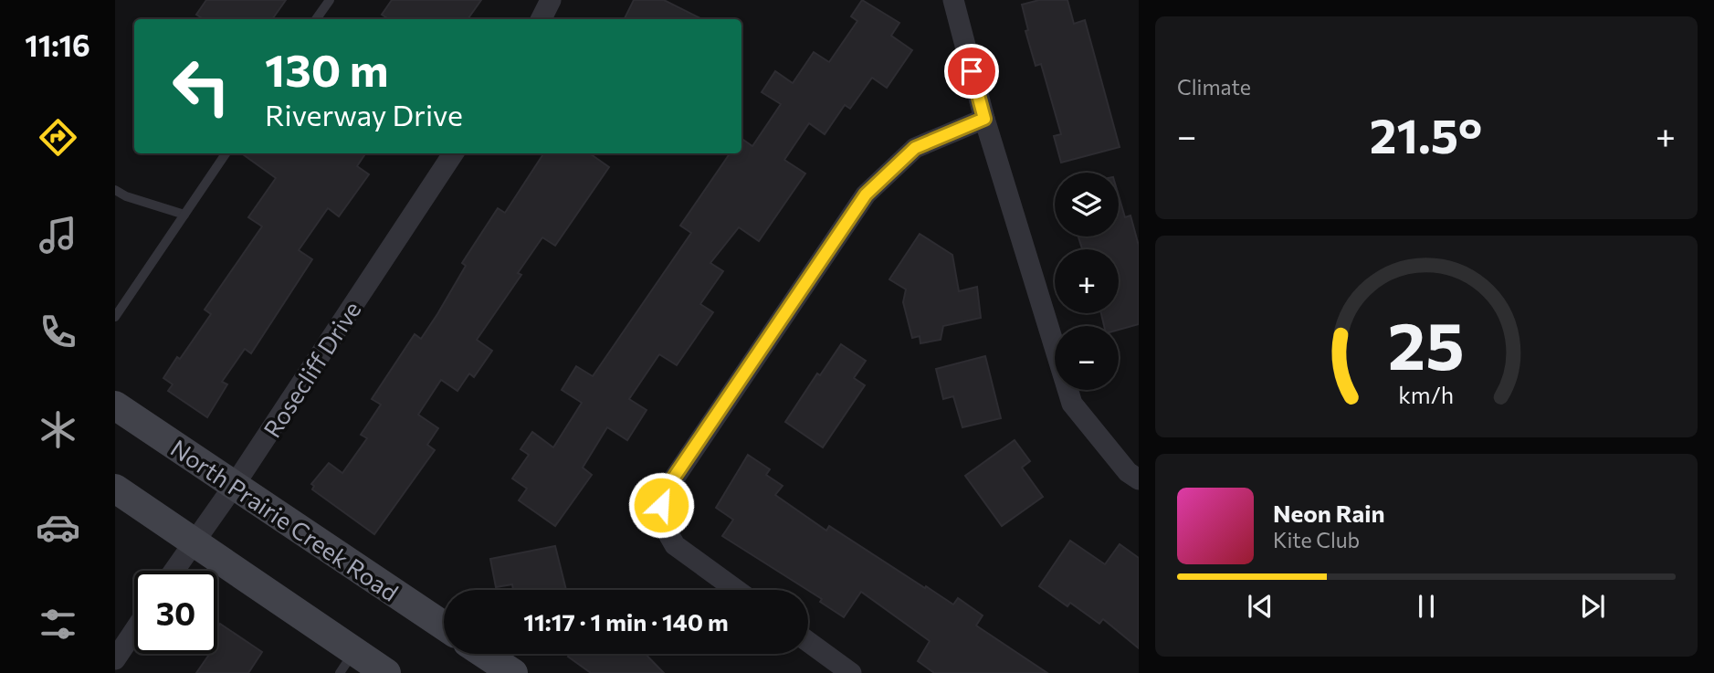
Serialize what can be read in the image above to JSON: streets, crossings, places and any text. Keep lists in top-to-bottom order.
{
  "streets": {
    "main road": ["North Prairie Creek Road"],
    "street": ["Rosecliff Drive"]
  },
  "crossings": [
    ["Rosecliff Drive", "North Prairie Creek Road"]
  ],
  "page": {
    "tabs": "11:16",
    "tile": "Climate",
    "turn": ["130 m", "Riverway Drive"],
    "heat": ["−", "21.5°", "+"],
    "map_buttons": ["+", "−"],
    "song": ["Neon Rain", "Kite Club"],
    "limit": "30",
    "trip": "11:17 · 1 min · 140 m",
    "gauge": ["25", "km/h"]
  }
}
